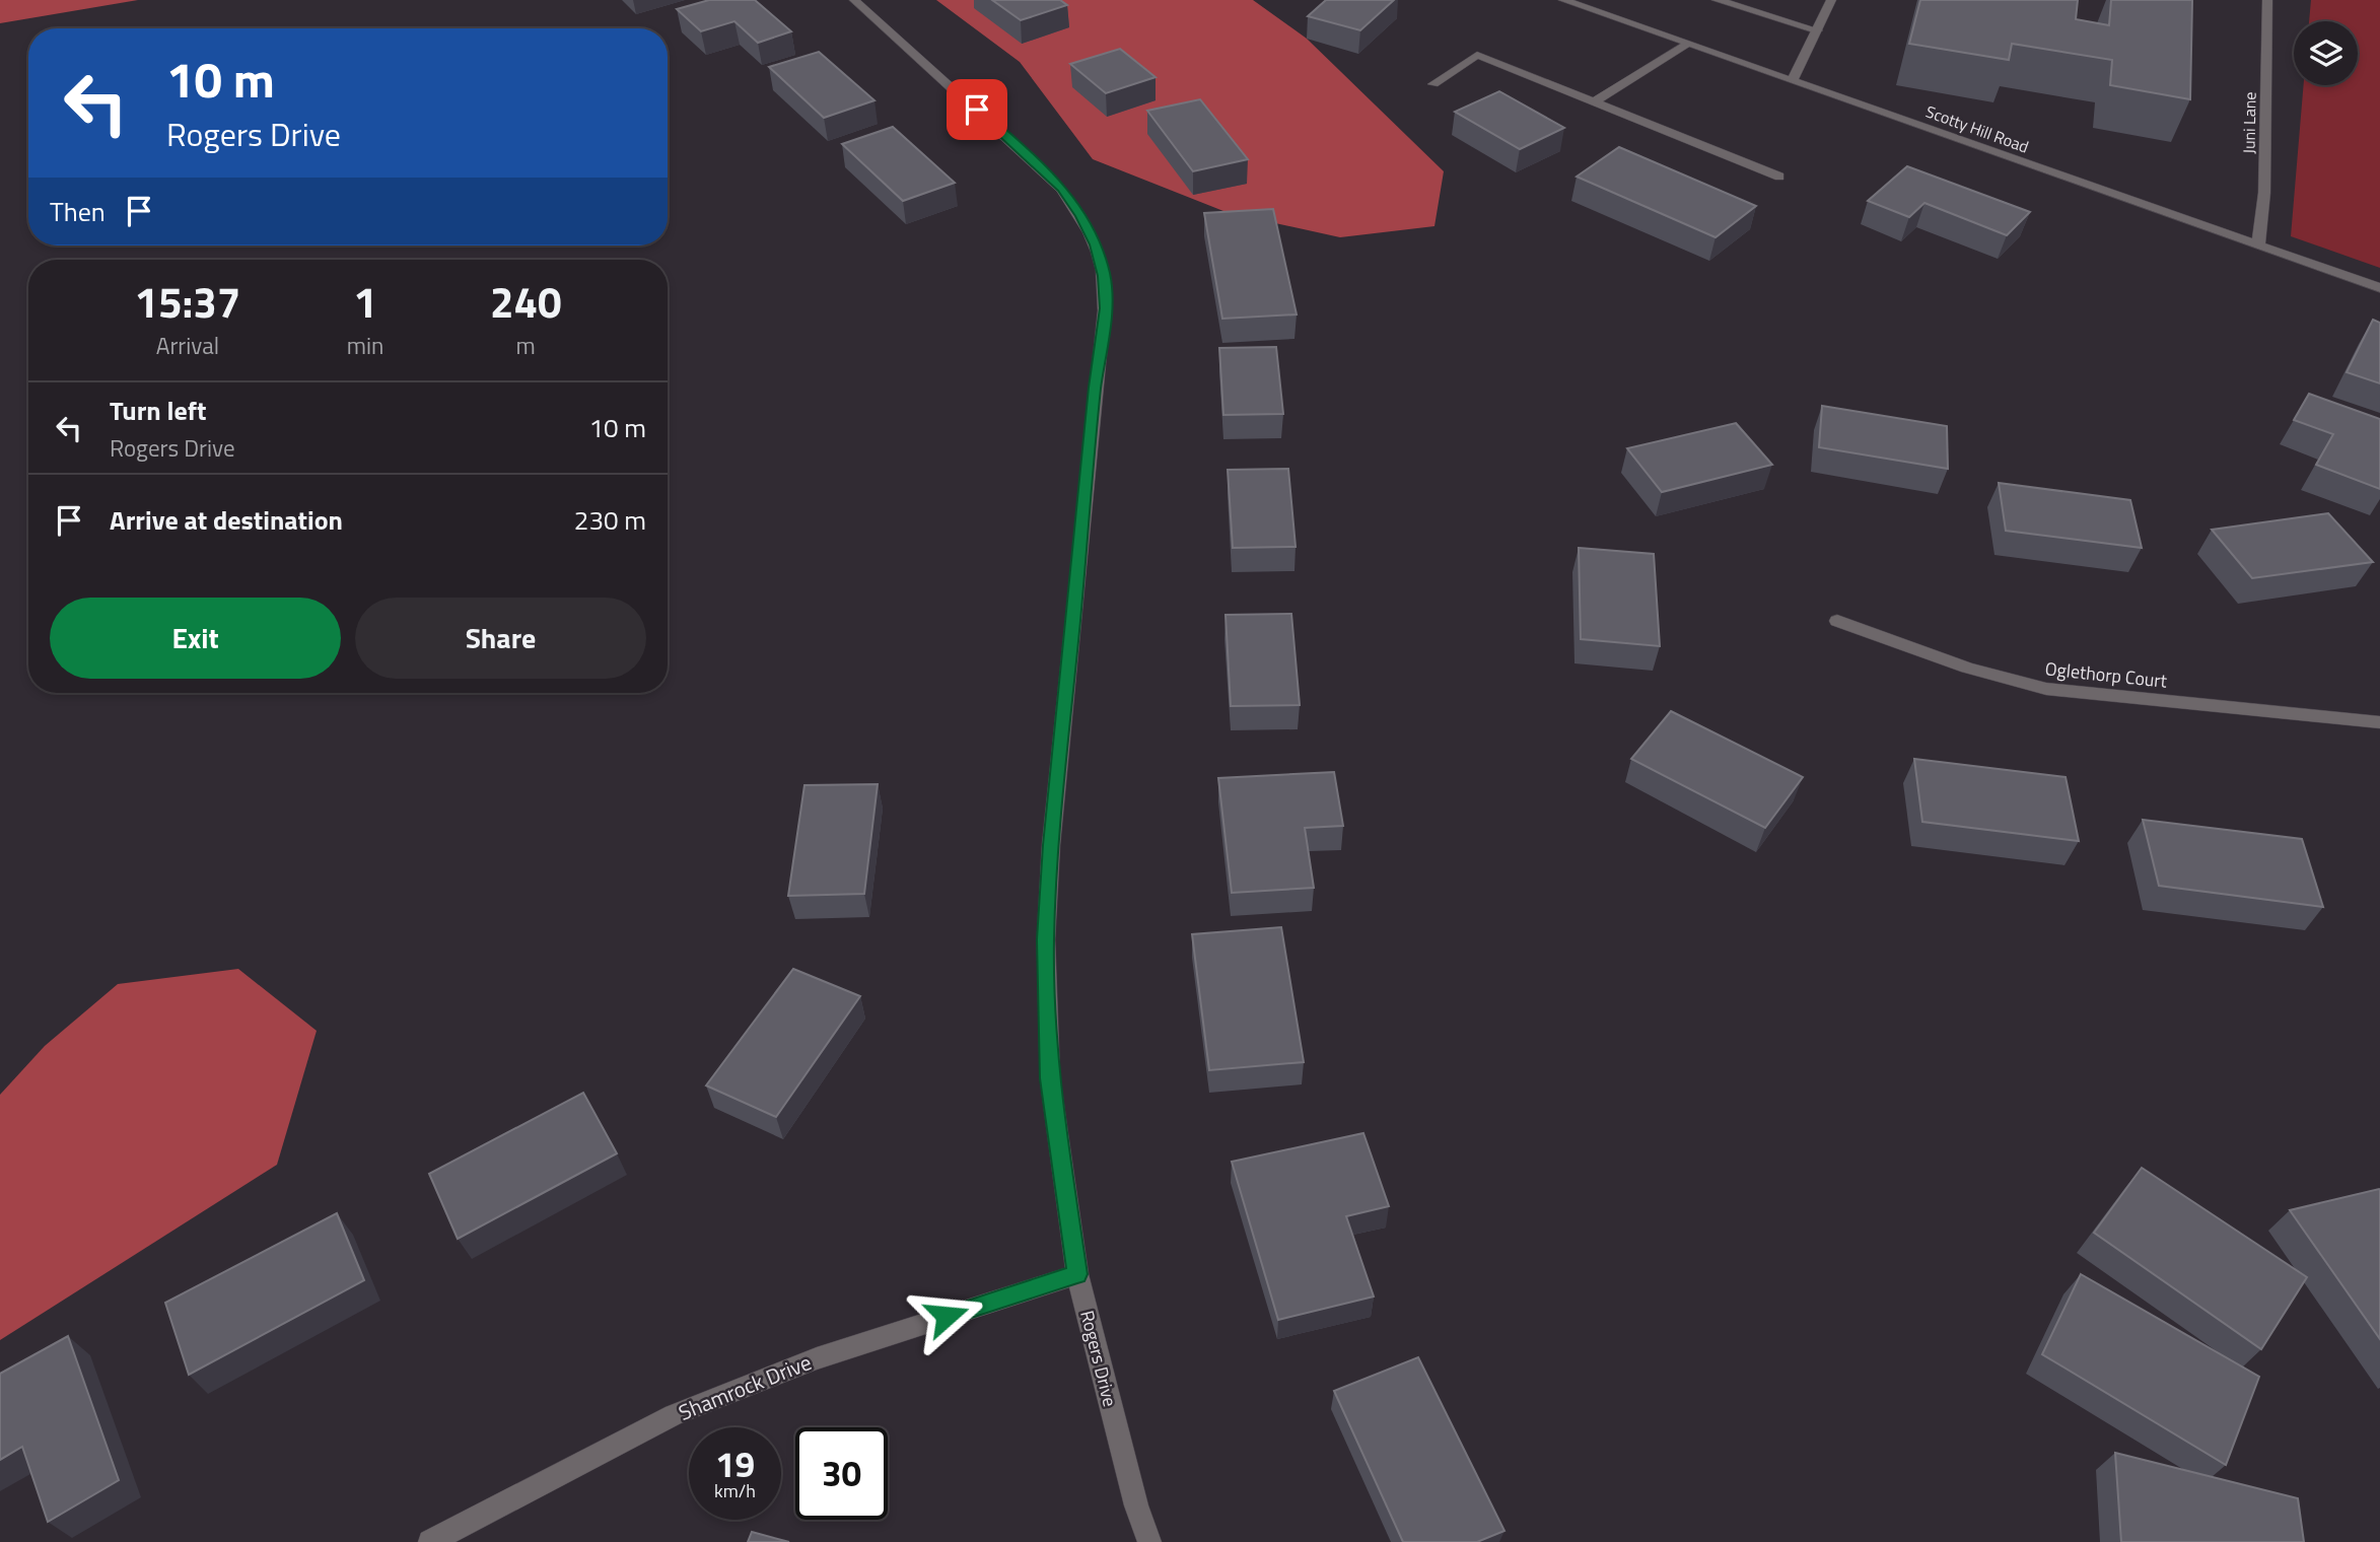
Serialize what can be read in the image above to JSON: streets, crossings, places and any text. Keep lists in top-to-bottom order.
{
  "streets": {
    "street": [
      "Juni Lane",
      "Scotty Hill Road",
      "Oglethorp Court",
      "Rogers Drive",
      "Shamrock Drive"
    ]
  },
  "crossings": [
    ["Juni Lane", "Scotty Hill Road"],
    ["Rogers Drive", "Shamrock Drive"]
  ],
  "page": {
    "turn": ["10 m", "Rogers Drive"],
    "then": "Then",
    "eta": [
      "15:37",
      "Arrival",
      "1",
      "min",
      "240",
      "m"
    ],
    "list": [
      {
        "name": "Turn left",
        "note": "Rogers Drive",
        "value": "10 m"
      },
      {
        "name": "Arrive at destination",
        "value": "230 m"
      }
    ],
    "buttons": ["Exit", "Share"],
    "speed": "19 km/h",
    "limit": "30"
  }
}
